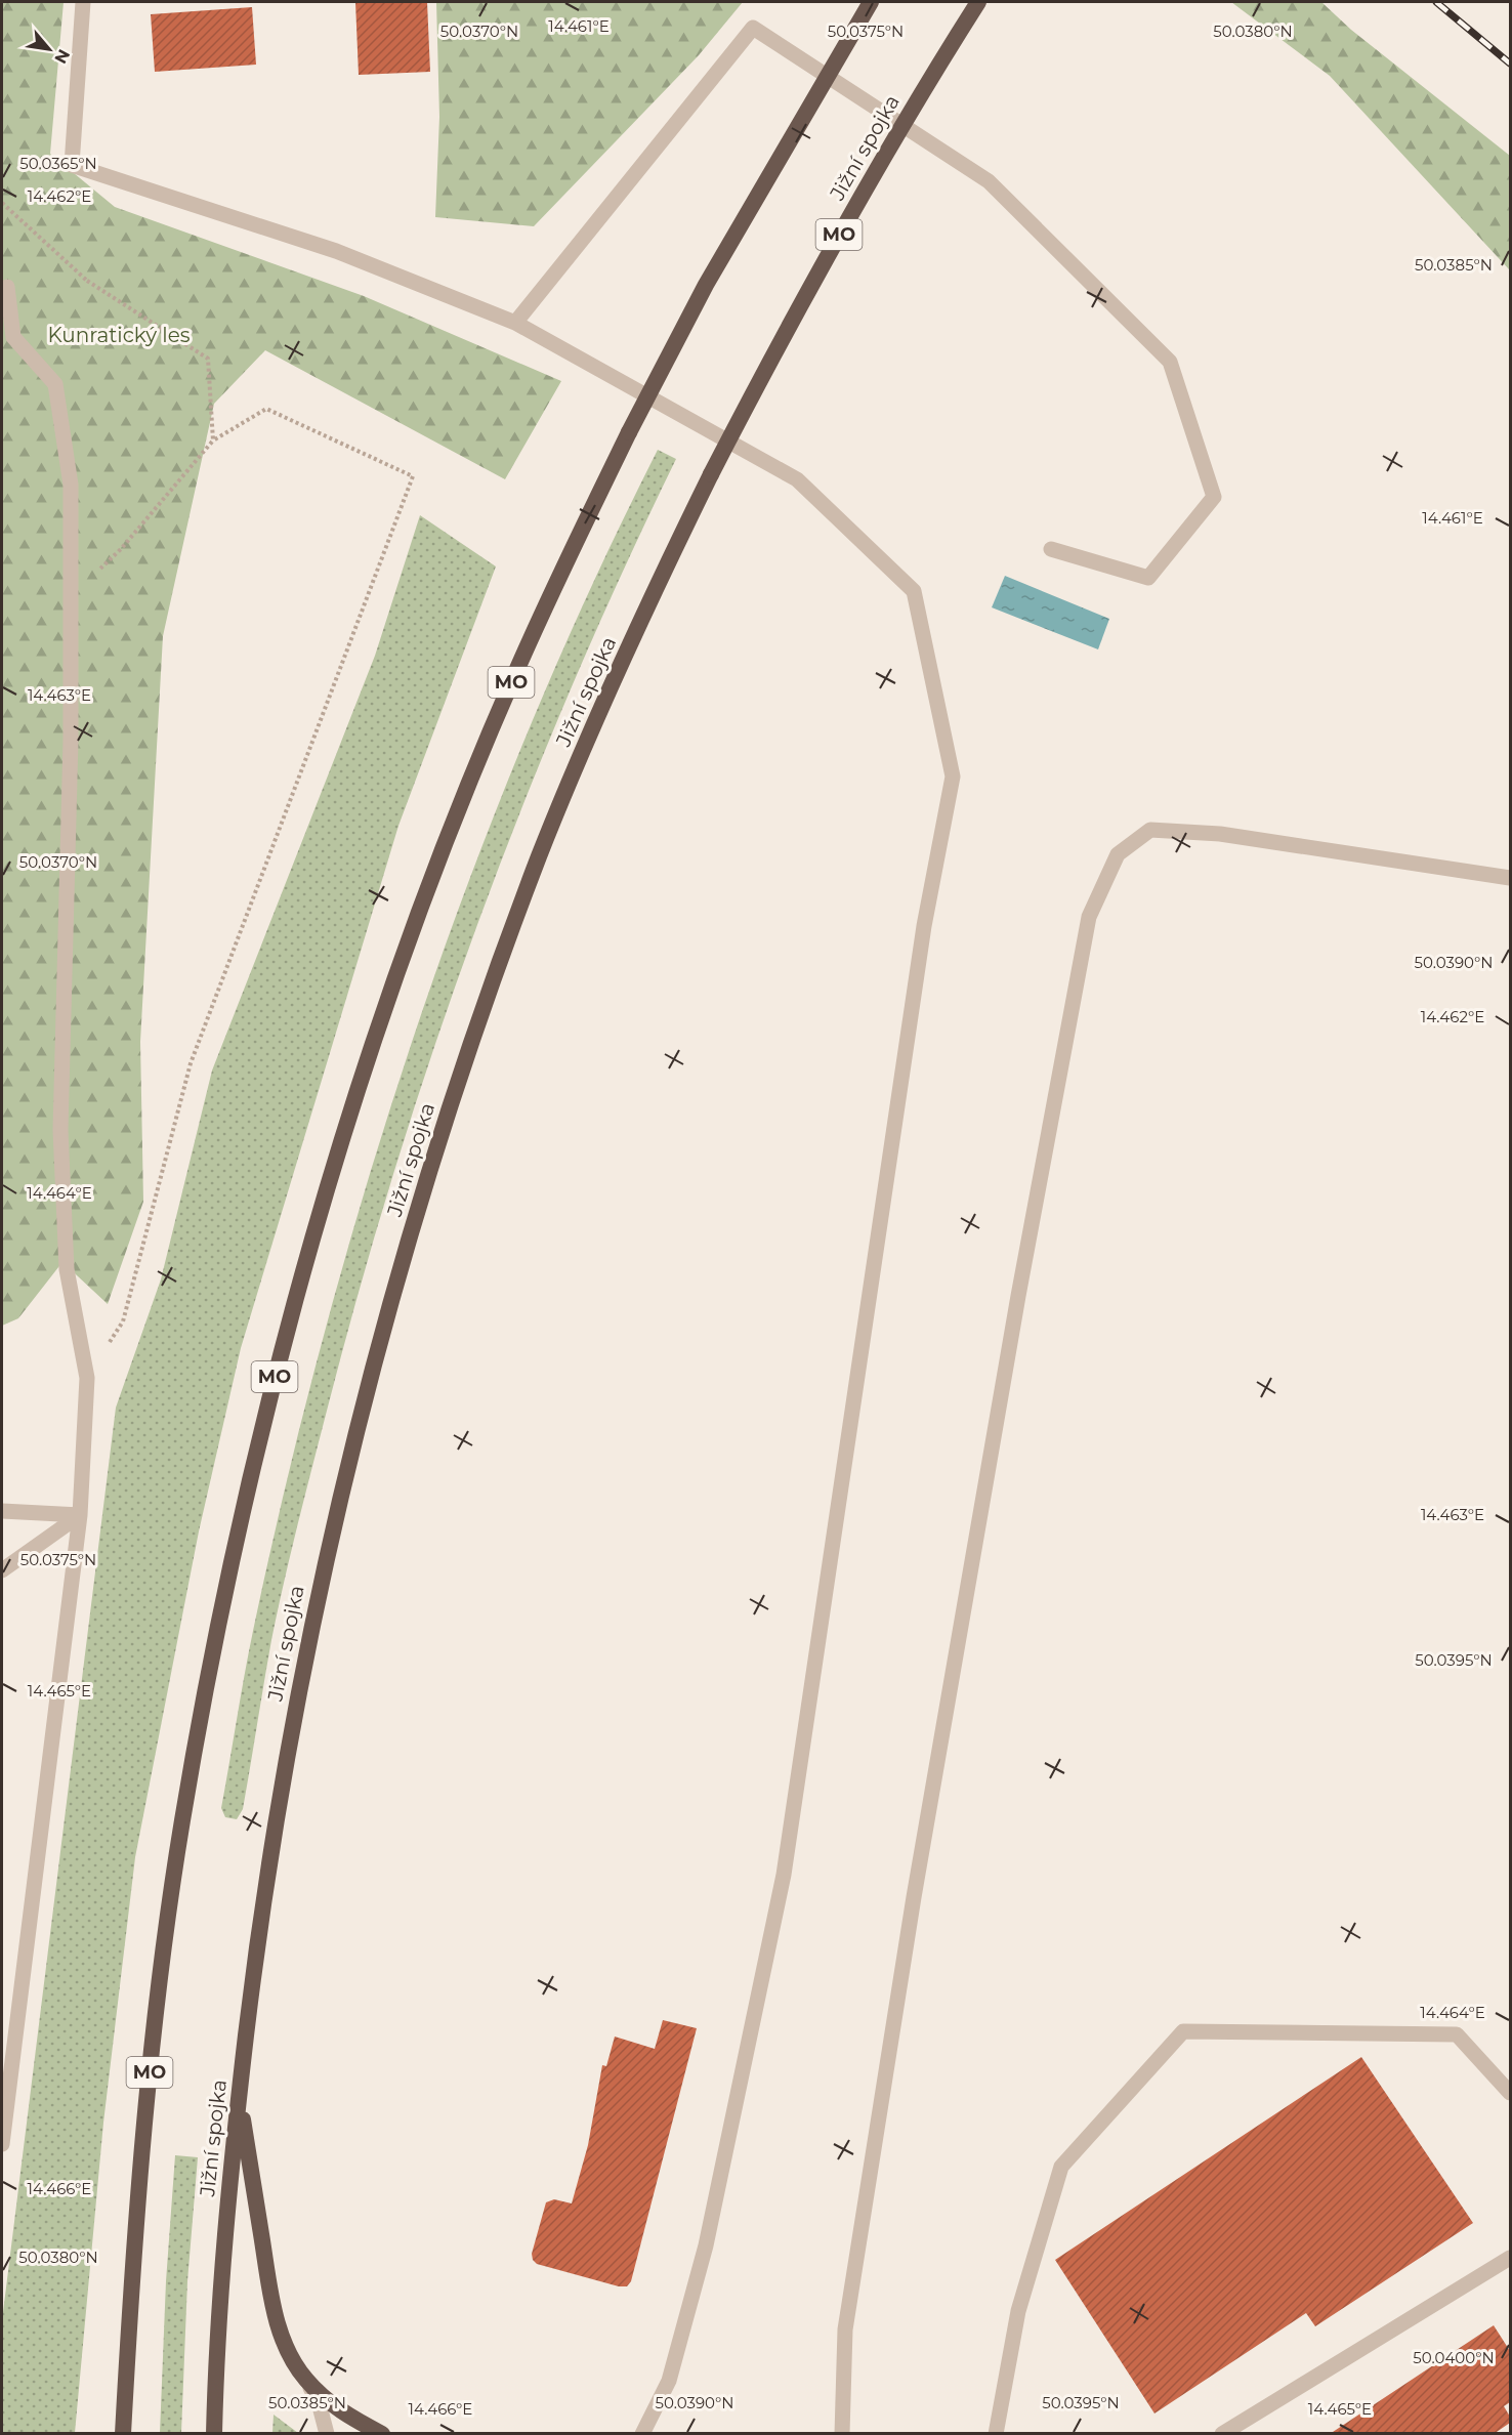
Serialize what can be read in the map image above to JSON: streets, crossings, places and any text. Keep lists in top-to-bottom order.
{
  "streets": {
    "highway": ["Jižní spojka", "MO"]
  },
  "parks": ["Kunratický les"],
  "north": "bottom right",
  "coordinates": [
    "14.461°E",
    "50.0370°N",
    "50.0375°N",
    "50.0380°N",
    "50.0365°N",
    "14.462°E",
    "50.0385°N",
    "14.463°E",
    "50.0390°N",
    "14.464°E",
    "50.0395°N",
    "14.465°E",
    "14.466°E",
    "50.0400°N"
  ]
}
